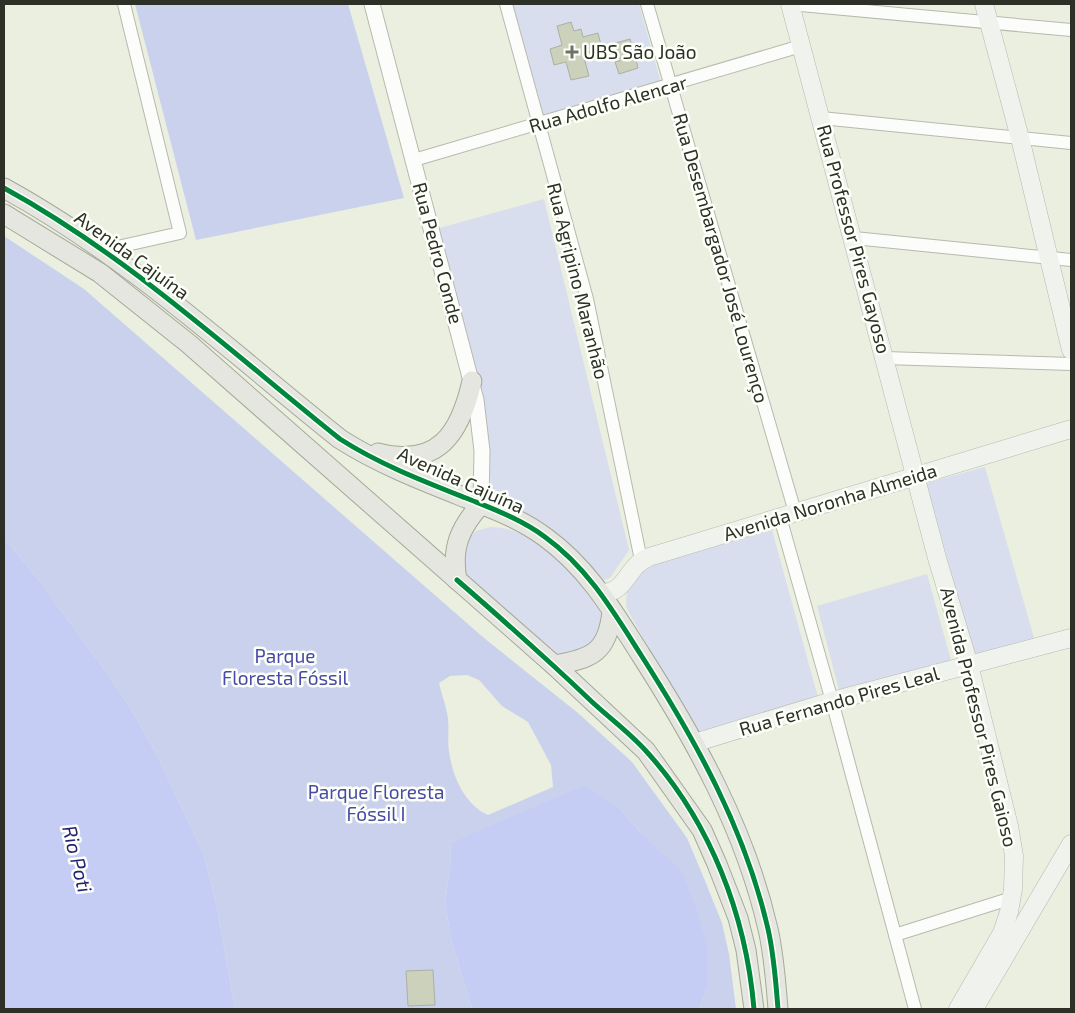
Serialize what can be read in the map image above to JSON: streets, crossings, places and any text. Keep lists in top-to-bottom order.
{
  "streets": {
    "main road": [
      "Rua Professor Pires Gayoso",
      "Avenida Cajuína",
      "Avenida Noronha Almeida",
      "Rua Fernando Pires Leal",
      "Avenida Professor Pires Gaioso"
    ],
    "street": [
      "Rua Adolfo Alencar",
      "Rua Pedro Conde",
      "Rua Desembargador José Lourenço",
      "Rua Agripino Maranhão"
    ]
  },
  "crossings": [
    ["Rua Adolfo Alencar", "Rua Professor Pires Gayoso"],
    ["Rua Adolfo Alencar", "Rua Pedro Conde"],
    ["Rua Adolfo Alencar", "Rua Desembargador José Lourenço"],
    ["Rua Adolfo Alencar", "Rua Agripino Maranhão"],
    ["Rua Professor Pires Gayoso", "Avenida Noronha Almeida"],
    ["Rua Professor Pires Gayoso", "Avenida Professor Pires Gaioso"],
    ["Rua Pedro Conde", "Avenida Cajuína"],
    ["Avenida Cajuína", "Rua Fernando Pires Leal"],
    ["Rua Desembargador José Lourenço", "Avenida Noronha Almeida"],
    ["Rua Desembargador José Lourenço", "Rua Fernando Pires Leal"],
    ["Rua Agripino Maranhão", "Avenida Noronha Almeida"],
    ["Avenida Noronha Almeida", "Avenida Professor Pires Gaioso"],
    ["Rua Fernando Pires Leal", "Avenida Professor Pires Gaioso"]
  ],
  "water": ["Rio Poti"],
  "parks": ["Parque Floresta Fóssil", "Parque Floresta Fóssil I"],
  "places": {
    "health": ["UBS São João"]
  }
}
